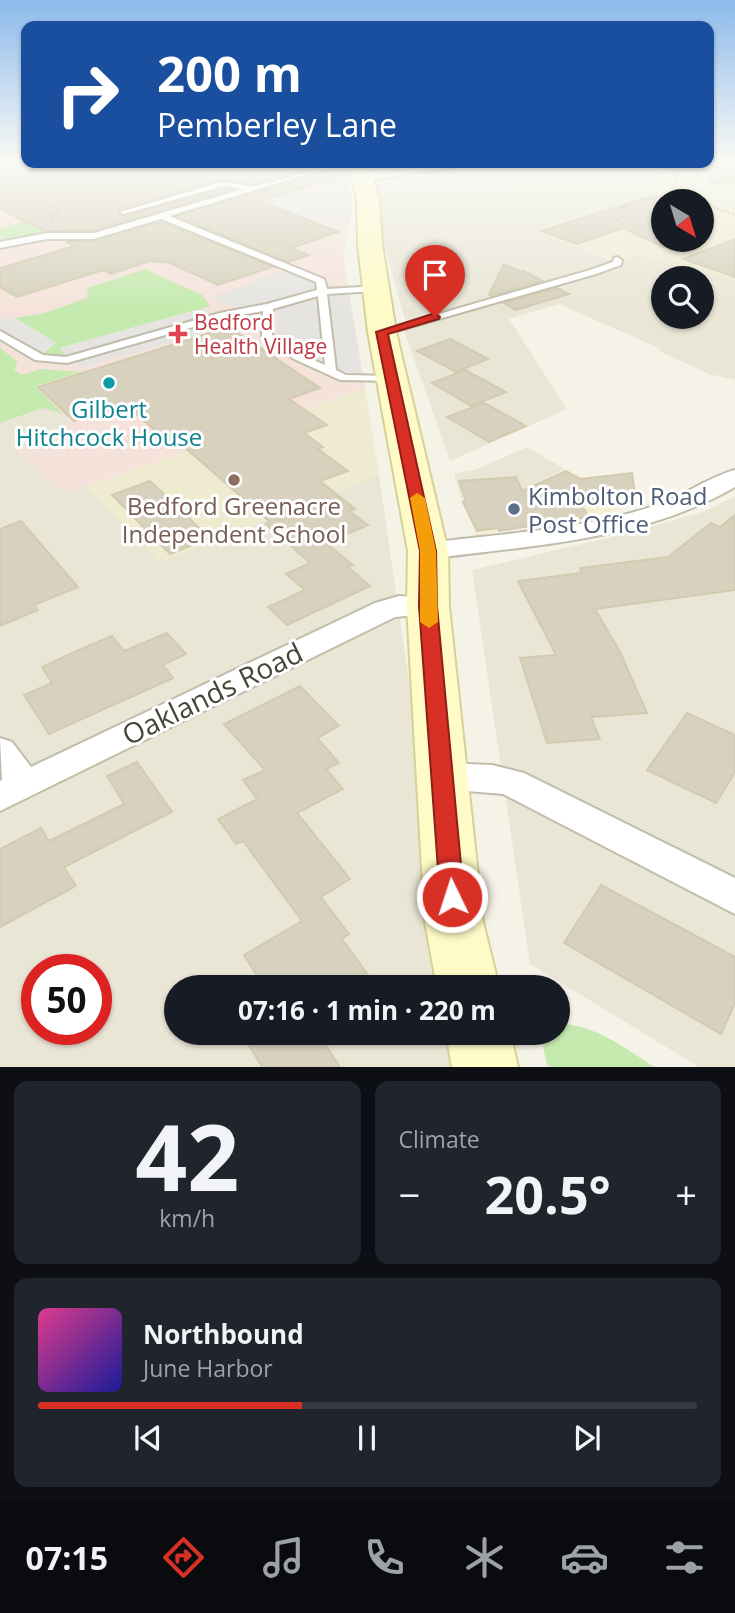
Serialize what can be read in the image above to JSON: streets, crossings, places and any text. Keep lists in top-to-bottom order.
{
  "streets": {
    "street": ["Oaklands Road"]
  },
  "places": {
    "health": ["Bedford Health Village"],
    "other": ["Gilbert Hitchcock House", "Bedford Greenacre Independent School", "Kimbolton Road Post Office"]
  },
  "north": "bottom right",
  "page": {
    "turn": ["200 m", "Pemberley Lane"],
    "limit": "50",
    "trip": "07:16 · 1 min · 220 m",
    "tile": [
      ["42", "km/h"],
      "Climate"
    ],
    "heat": ["−", "20.5°", "+"],
    "song": ["Northbound", "June Harbor"],
    "tabs": "07:15"
  }
}
